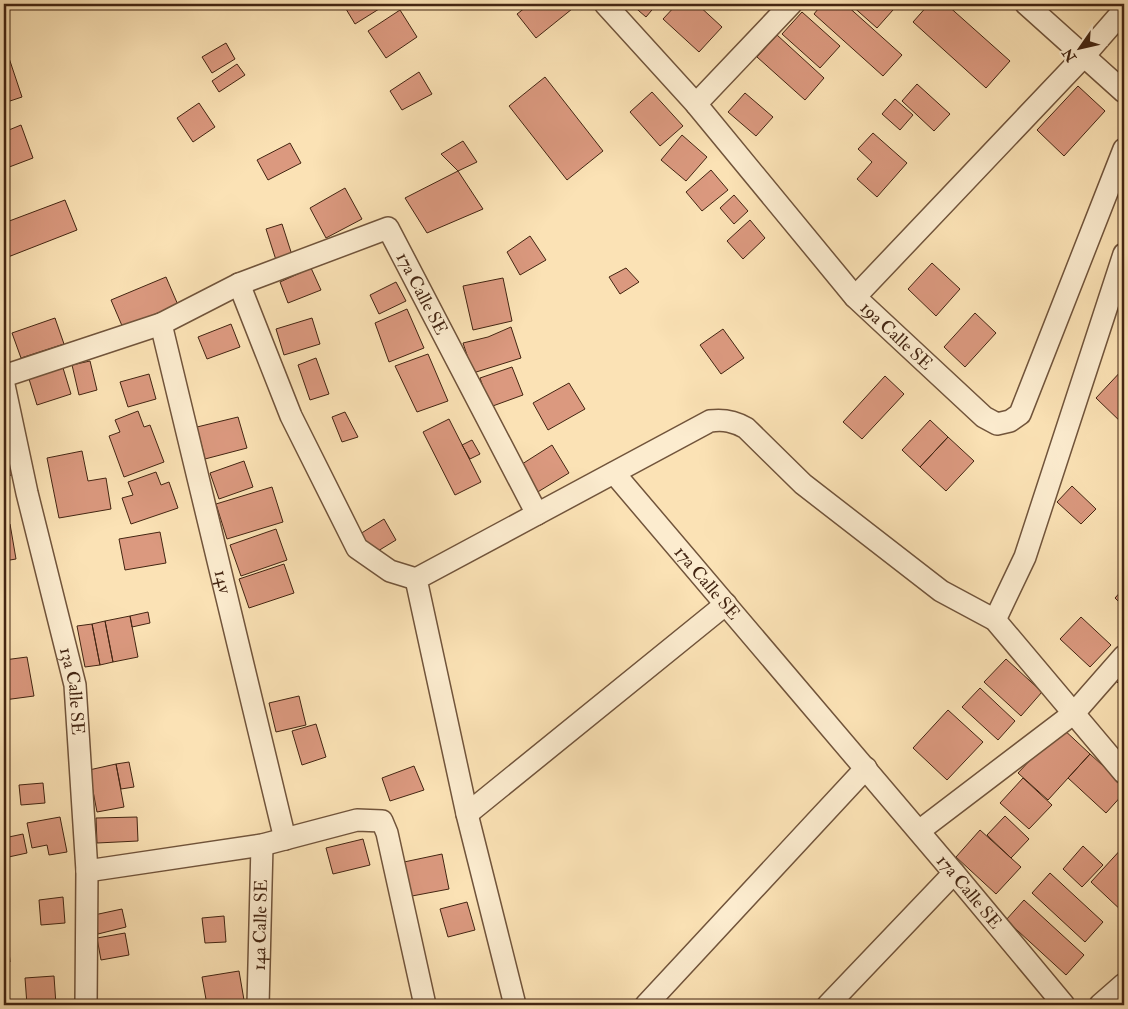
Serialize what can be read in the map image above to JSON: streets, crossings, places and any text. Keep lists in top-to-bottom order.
{
  "streets": {
    "street": [
      "17a Calle SE",
      "19a Calle SE",
      "14v",
      "13a Calle SE",
      "14a Calle SE"
    ]
  },
  "north": "bottom left"
}
